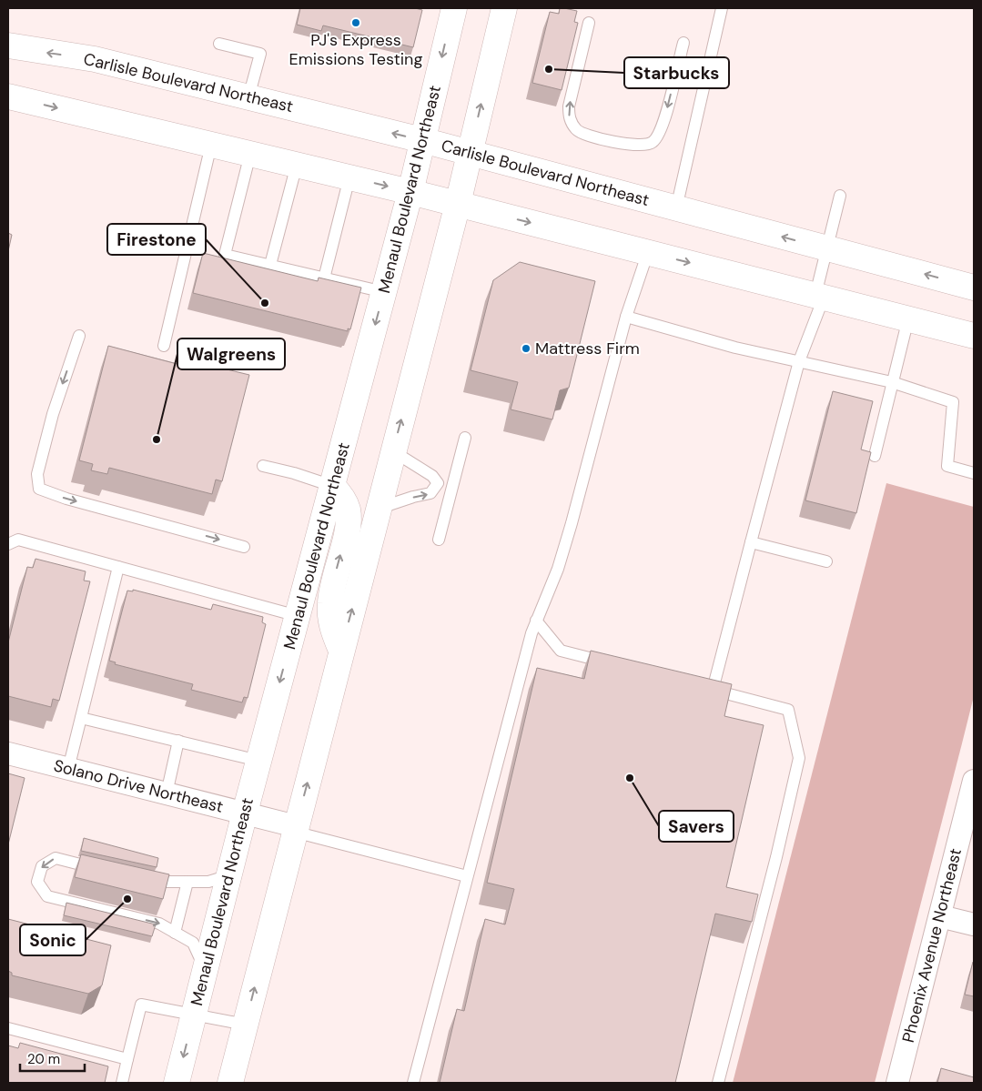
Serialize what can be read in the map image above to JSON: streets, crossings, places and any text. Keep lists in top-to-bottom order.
{
  "streets": {
    "main road": ["Carlisle Boulevard Northeast", "Menaul Boulevard Northeast"],
    "street": ["Solano Drive Northeast", "Phoenix Avenue Northeast"]
  },
  "crossings": [
    ["Carlisle Boulevard Northeast", "Menaul Boulevard Northeast"],
    ["Menaul Boulevard Northeast", "Solano Drive Northeast"]
  ],
  "places": [
    "PJ's Express Emissions Testing",
    "Starbucks",
    "Firestone",
    "Mattress Firm",
    "Walgreens",
    "Savers",
    "Sonic"
  ],
  "scale_bar": "20 m"
}
